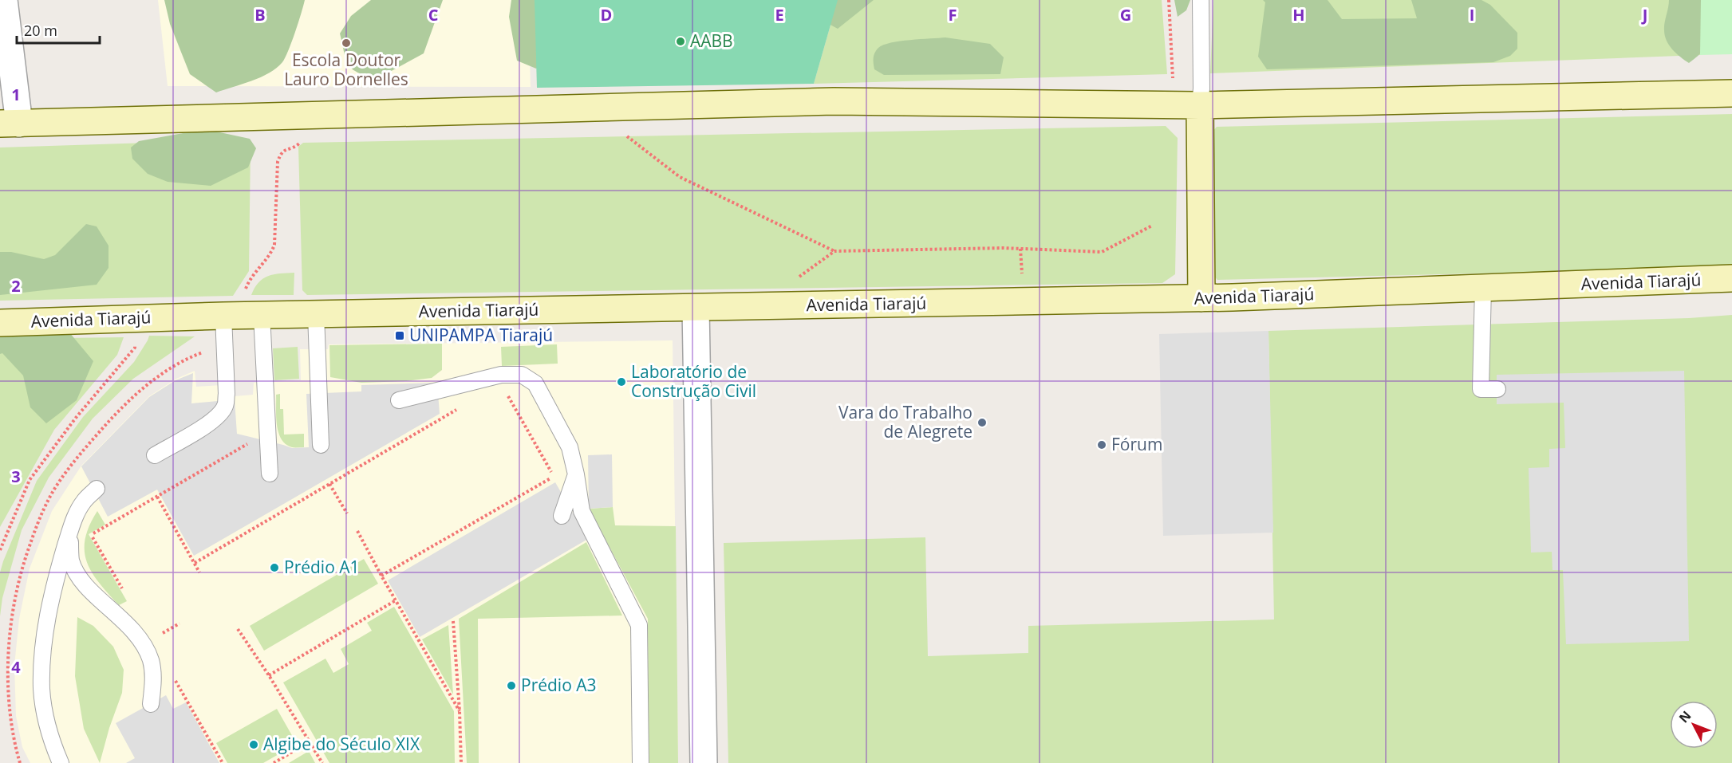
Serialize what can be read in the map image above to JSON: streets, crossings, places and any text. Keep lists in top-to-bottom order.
{
  "streets": {
    "main road": ["Avenida Tiarajú"]
  },
  "places": {
    "other": [
      "AABB",
      "Escola Doutor Lauro Dornelles",
      "Laboratório de Construção Civil",
      "Vara do Trabalho de Alegrete",
      "Fórum",
      "Prédio A1",
      "Prédio A3",
      "Algibe do Século XIX"
    ],
    "transit": ["UNIPAMPA Tiarajú"]
  },
  "scale_bar": "20 m",
  "north": "top left",
  "grid": {
    "columns": [
      "B",
      "C",
      "D",
      "E",
      "F",
      "G",
      "H",
      "I",
      "J"
    ],
    "rows": [
      "1",
      "2",
      "3",
      "4"
    ]
  }
}
